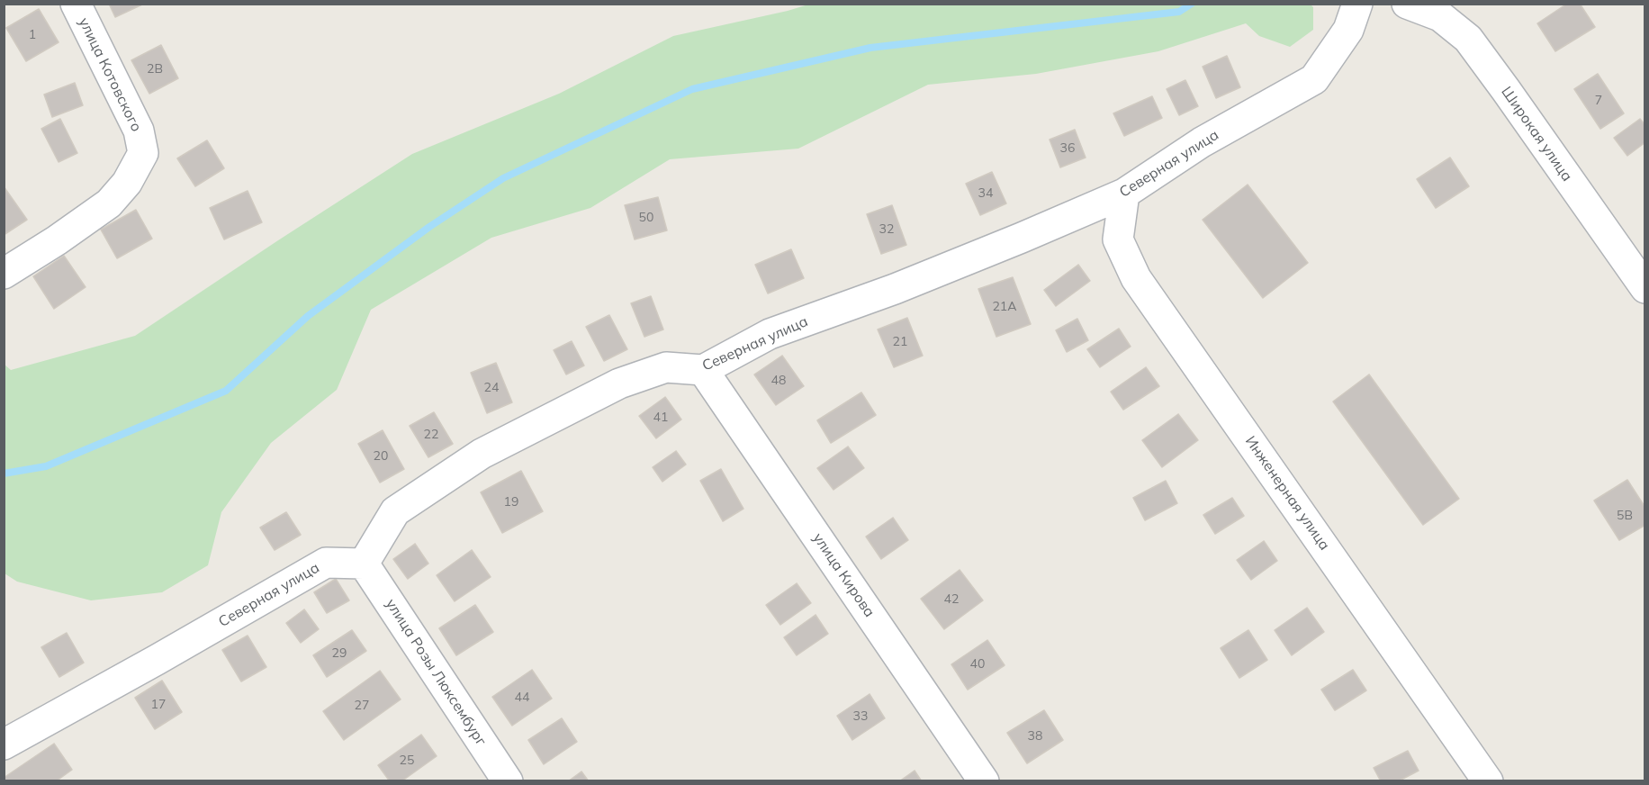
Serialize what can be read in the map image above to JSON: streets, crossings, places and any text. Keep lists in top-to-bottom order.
{
  "streets": {
    "street": [
      "улица Котовского",
      "Широкая улица",
      "Северная улица",
      "Инженерная улица",
      "улица Кирова",
      "улица Розы Люксембург"
    ]
  },
  "crossings": [
    ["Северная улица", "Инженерная улица"],
    ["Северная улица", "улица Кирова"],
    ["Северная улица", "улица Розы Люксембург"]
  ],
  "house_numbers": [
    "1",
    "2В",
    "7",
    "36",
    "34",
    "50",
    "32",
    "21А",
    "21",
    "48",
    "24",
    "41",
    "22",
    "20",
    "19",
    "5В",
    "42",
    "29",
    "40",
    "44",
    "17",
    "27",
    "33",
    "38",
    "25"
  ]
}
